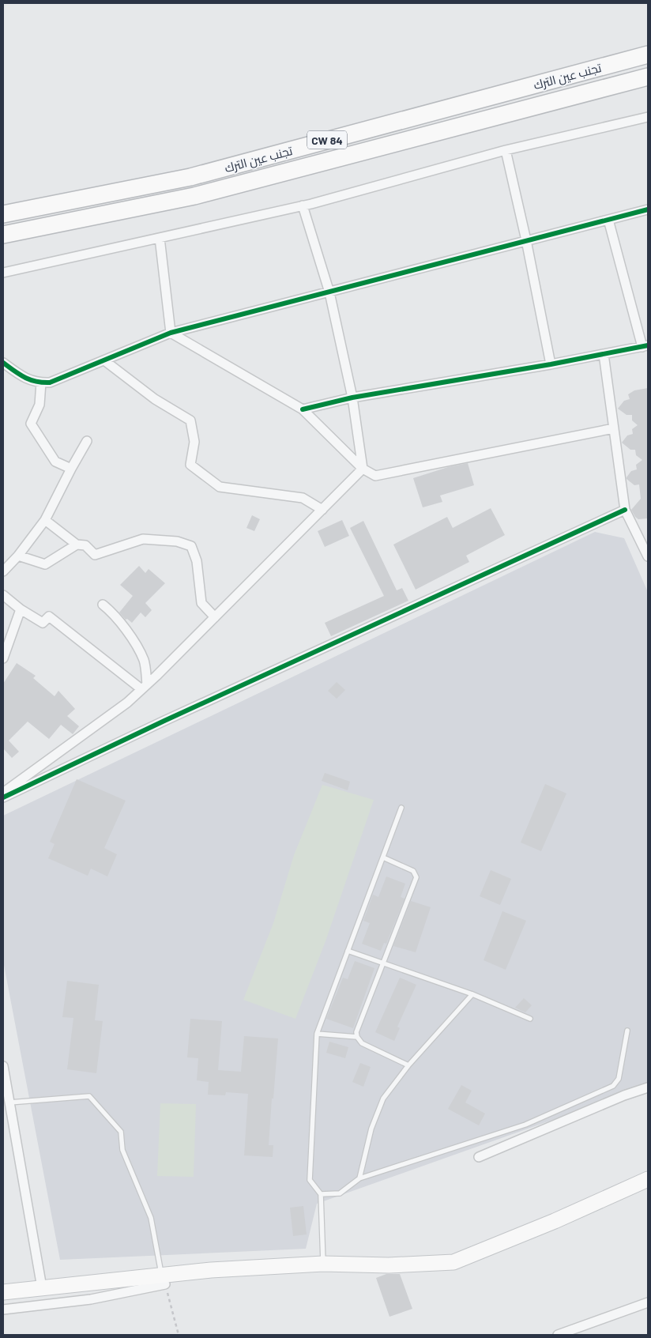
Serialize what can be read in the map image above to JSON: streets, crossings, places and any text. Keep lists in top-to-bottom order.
{
  "streets": {
    "highway": ["تجنب عين الترك", "CW 84"]
  }
}
